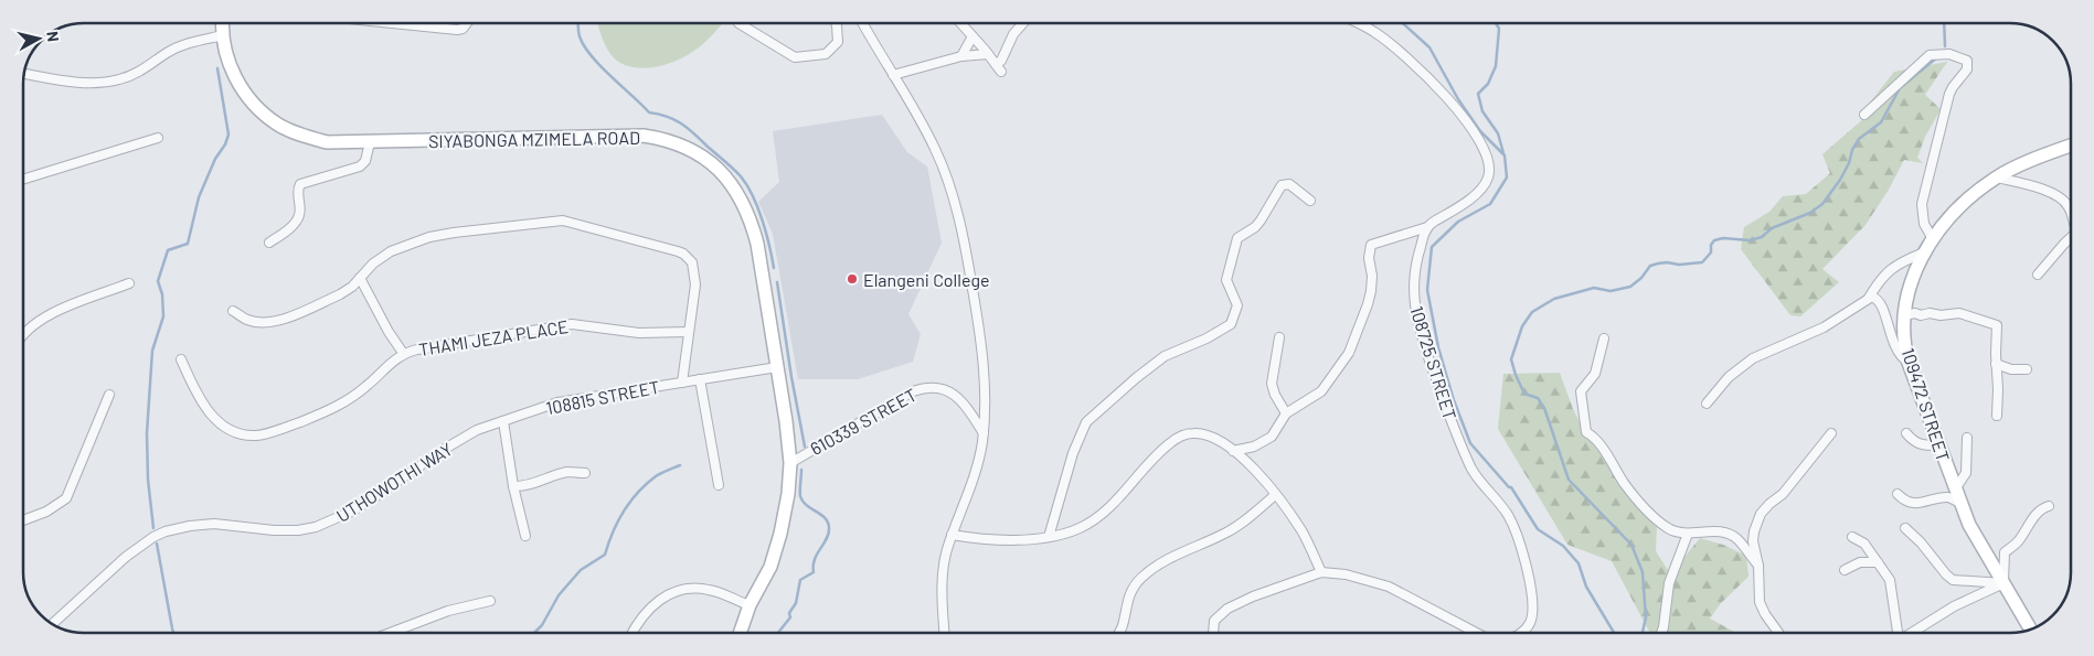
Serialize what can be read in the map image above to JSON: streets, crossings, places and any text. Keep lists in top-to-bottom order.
{
  "streets": {
    "street": [
      "SIYABONGA MZIMELA ROAD",
      "THAMI JEZA PLACE",
      "108725 STREET",
      "108815 STREET",
      "109472 STREET",
      "610339 STREET",
      "UTHOWOTHI WAY"
    ]
  },
  "crossings": [
    ["SIYABONGA MZIMELA ROAD", "108815 STREET"],
    ["SIYABONGA MZIMELA ROAD", "610339 STREET"],
    ["108815 STREET", "UTHOWOTHI WAY"]
  ],
  "places": ["Elangeni College"],
  "north": "right"
}
